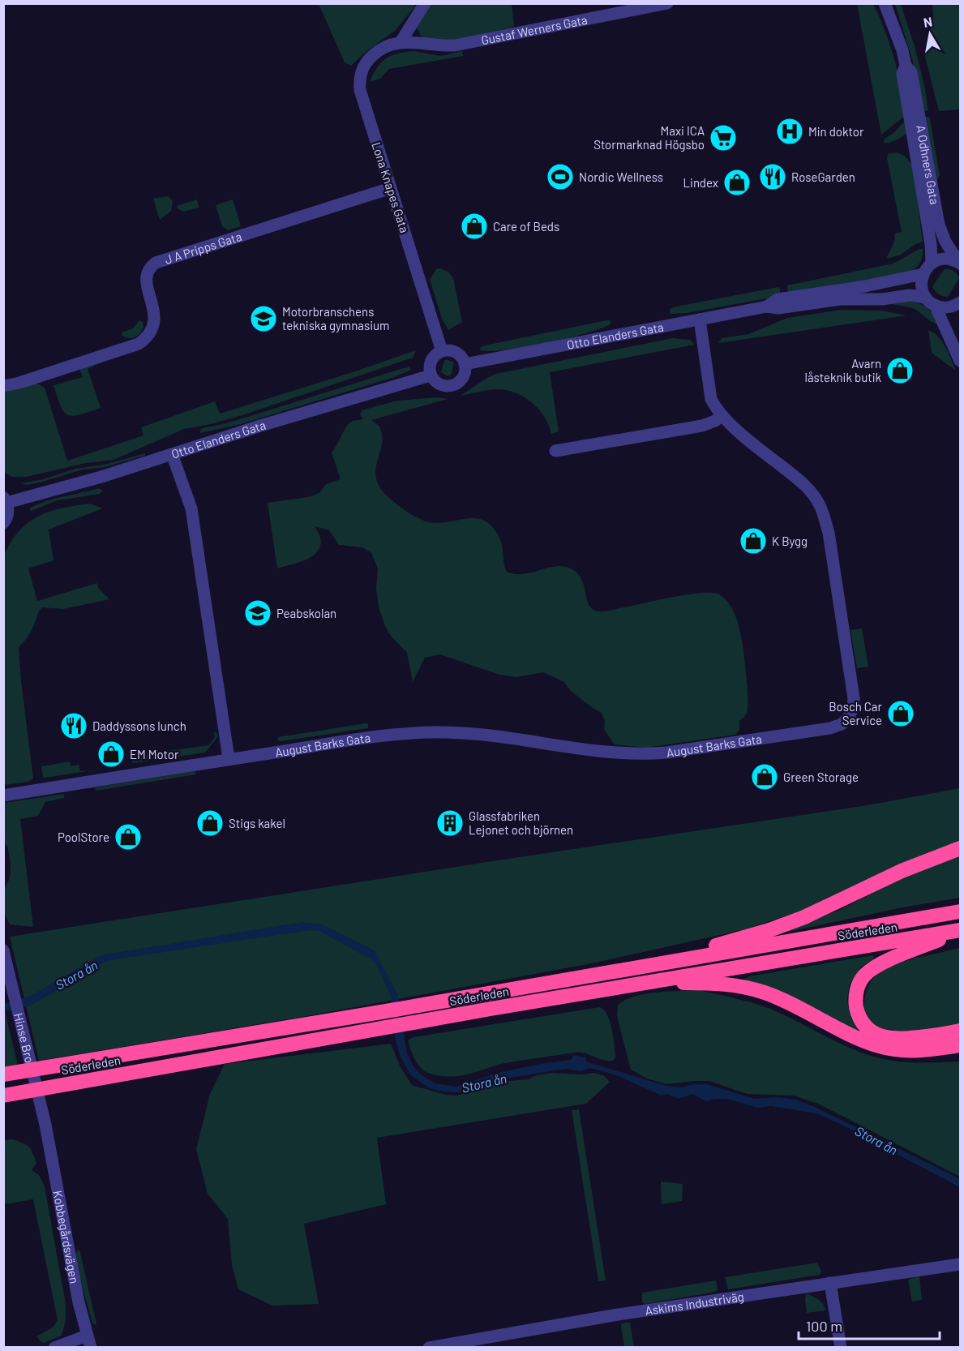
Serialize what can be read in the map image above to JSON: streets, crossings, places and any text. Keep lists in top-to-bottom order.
{
  "streets": {
    "highway": ["Söderleden"],
    "street": [
      "Gustaf Werners Gata",
      "A Odhners Gata",
      "Lona Knapes Gata",
      "J A Pripps Gata",
      "Otto Elanders Gata",
      "August Barks Gata",
      "Hinse Bro",
      "Kobbegårdsvägen",
      "Askims Industriväg"
    ]
  },
  "crossings": [
    ["Gustaf Werners Gata", "Lona Knapes Gata"],
    ["Lona Knapes Gata", "J A Pripps Gata"],
    ["Lona Knapes Gata", "Otto Elanders Gata"],
    ["Otto Elanders Gata", "August Barks Gata"],
    ["Hinse Bro", "Kobbegårdsvägen"]
  ],
  "water": ["Stora ån"],
  "places": {
    "hospital": ["Min doktor"],
    "supermarket": ["Maxi ICA Stormarknad Högsbo"],
    "sports": ["Nordic Wellness"],
    "restaurant": ["RoseGarden", "Daddyssons lunch"],
    "shop": [
      "Lindex",
      "Care of Beds",
      "Avarn låsteknik butik",
      "K Bygg",
      "Bosch Car Service",
      "EM Motor",
      "Green Storage",
      "Stigs kakel",
      "PoolStore"
    ],
    "school or university": ["Motorbranschens tekniska gymnasium", "Peabskolan"],
    "building": ["Glassfabriken Lejonet och björnen"]
  },
  "scale_bar": "100 m",
  "north": "top"
}
